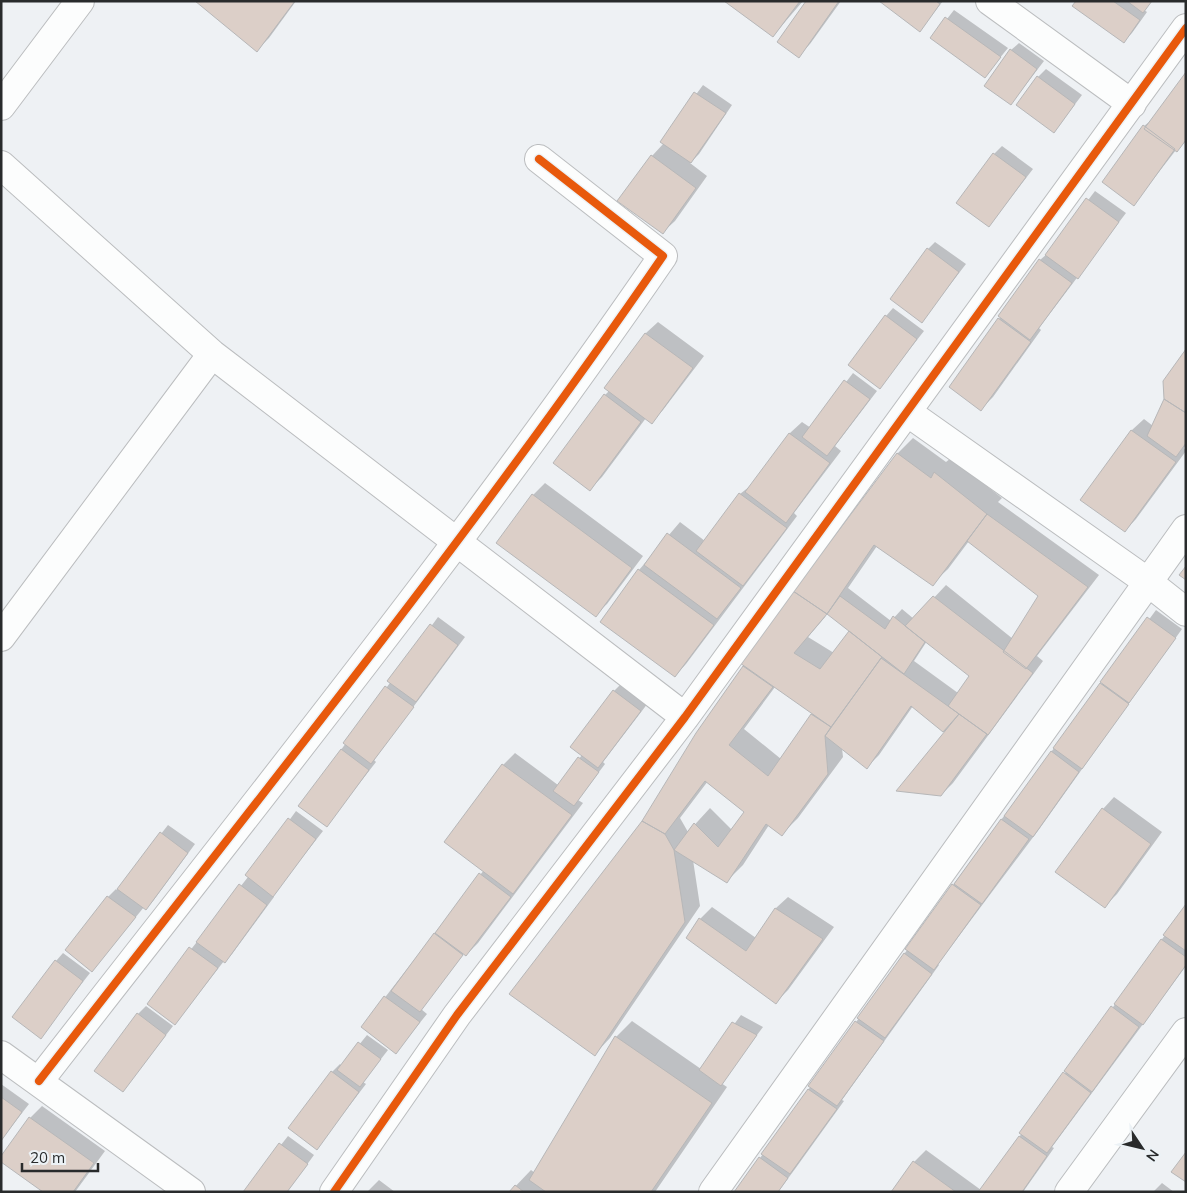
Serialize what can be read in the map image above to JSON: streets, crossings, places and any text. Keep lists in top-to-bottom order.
{
  "scale_bar": "20 m",
  "north": "bottom right"
}
